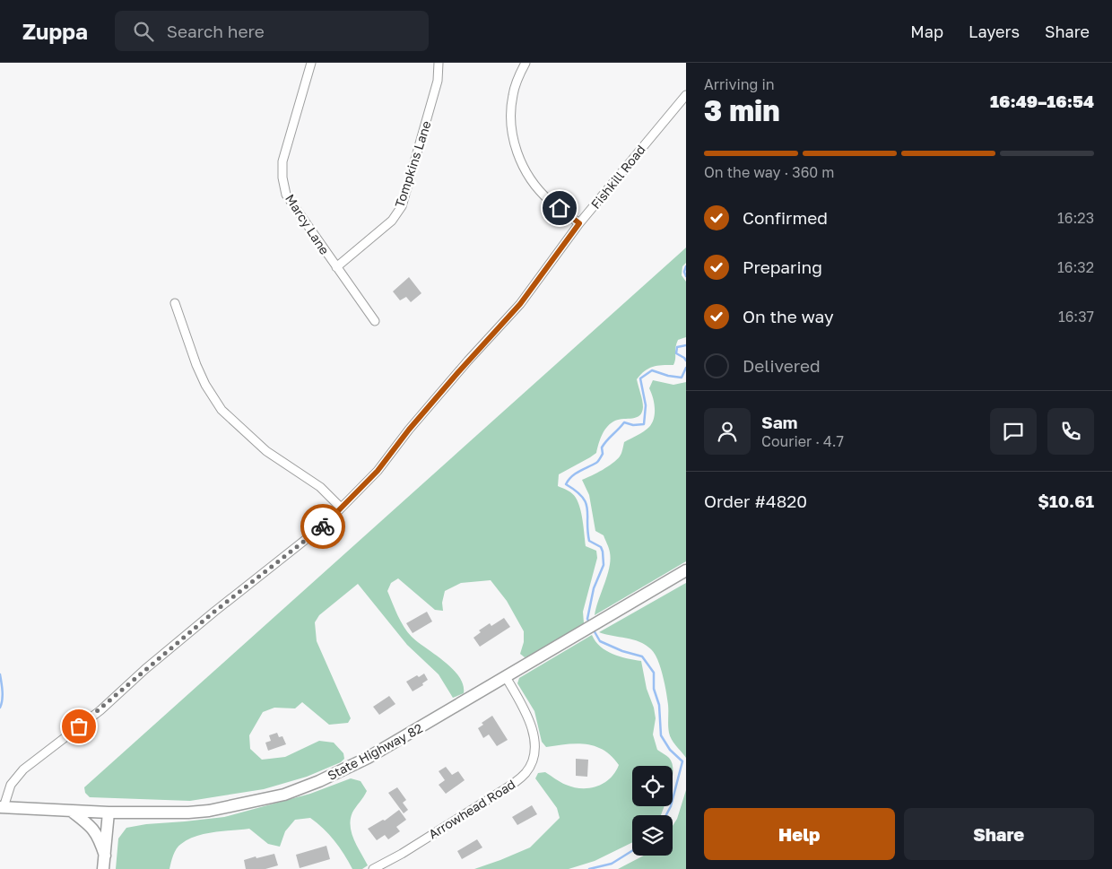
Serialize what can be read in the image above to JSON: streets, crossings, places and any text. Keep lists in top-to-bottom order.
{
  "streets": {
    "main road": ["State Highway 82"],
    "street": [
      "Tompkins Lane",
      "Fishkill Road",
      "Marcy Lane",
      "Arrowhead Road"
    ]
  },
  "crossings": [
    ["Tompkins Lane", "Marcy Lane"],
    ["Fishkill Road", "State Highway 82"],
    ["State Highway 82", "Arrowhead Road"]
  ],
  "page": {
    "header": "Zuppa",
    "search": "Search here",
    "nav": ["Map", "Layers", "Share"],
    "heading": ["3 min", "Arriving in", "16:49–16:54"],
    "panel": [
      "Sam",
      "Courier · 4.7",
      "Order #4820",
      "$10.61"
    ],
    "bar": "On the way · 360 m",
    "list": [
      ["Confirmed", "16:23"],
      ["Preparing", "16:32"],
      ["On the way", "16:37"],
      "Delivered"
    ],
    "buttons": ["Help", "Share"]
  }
}
